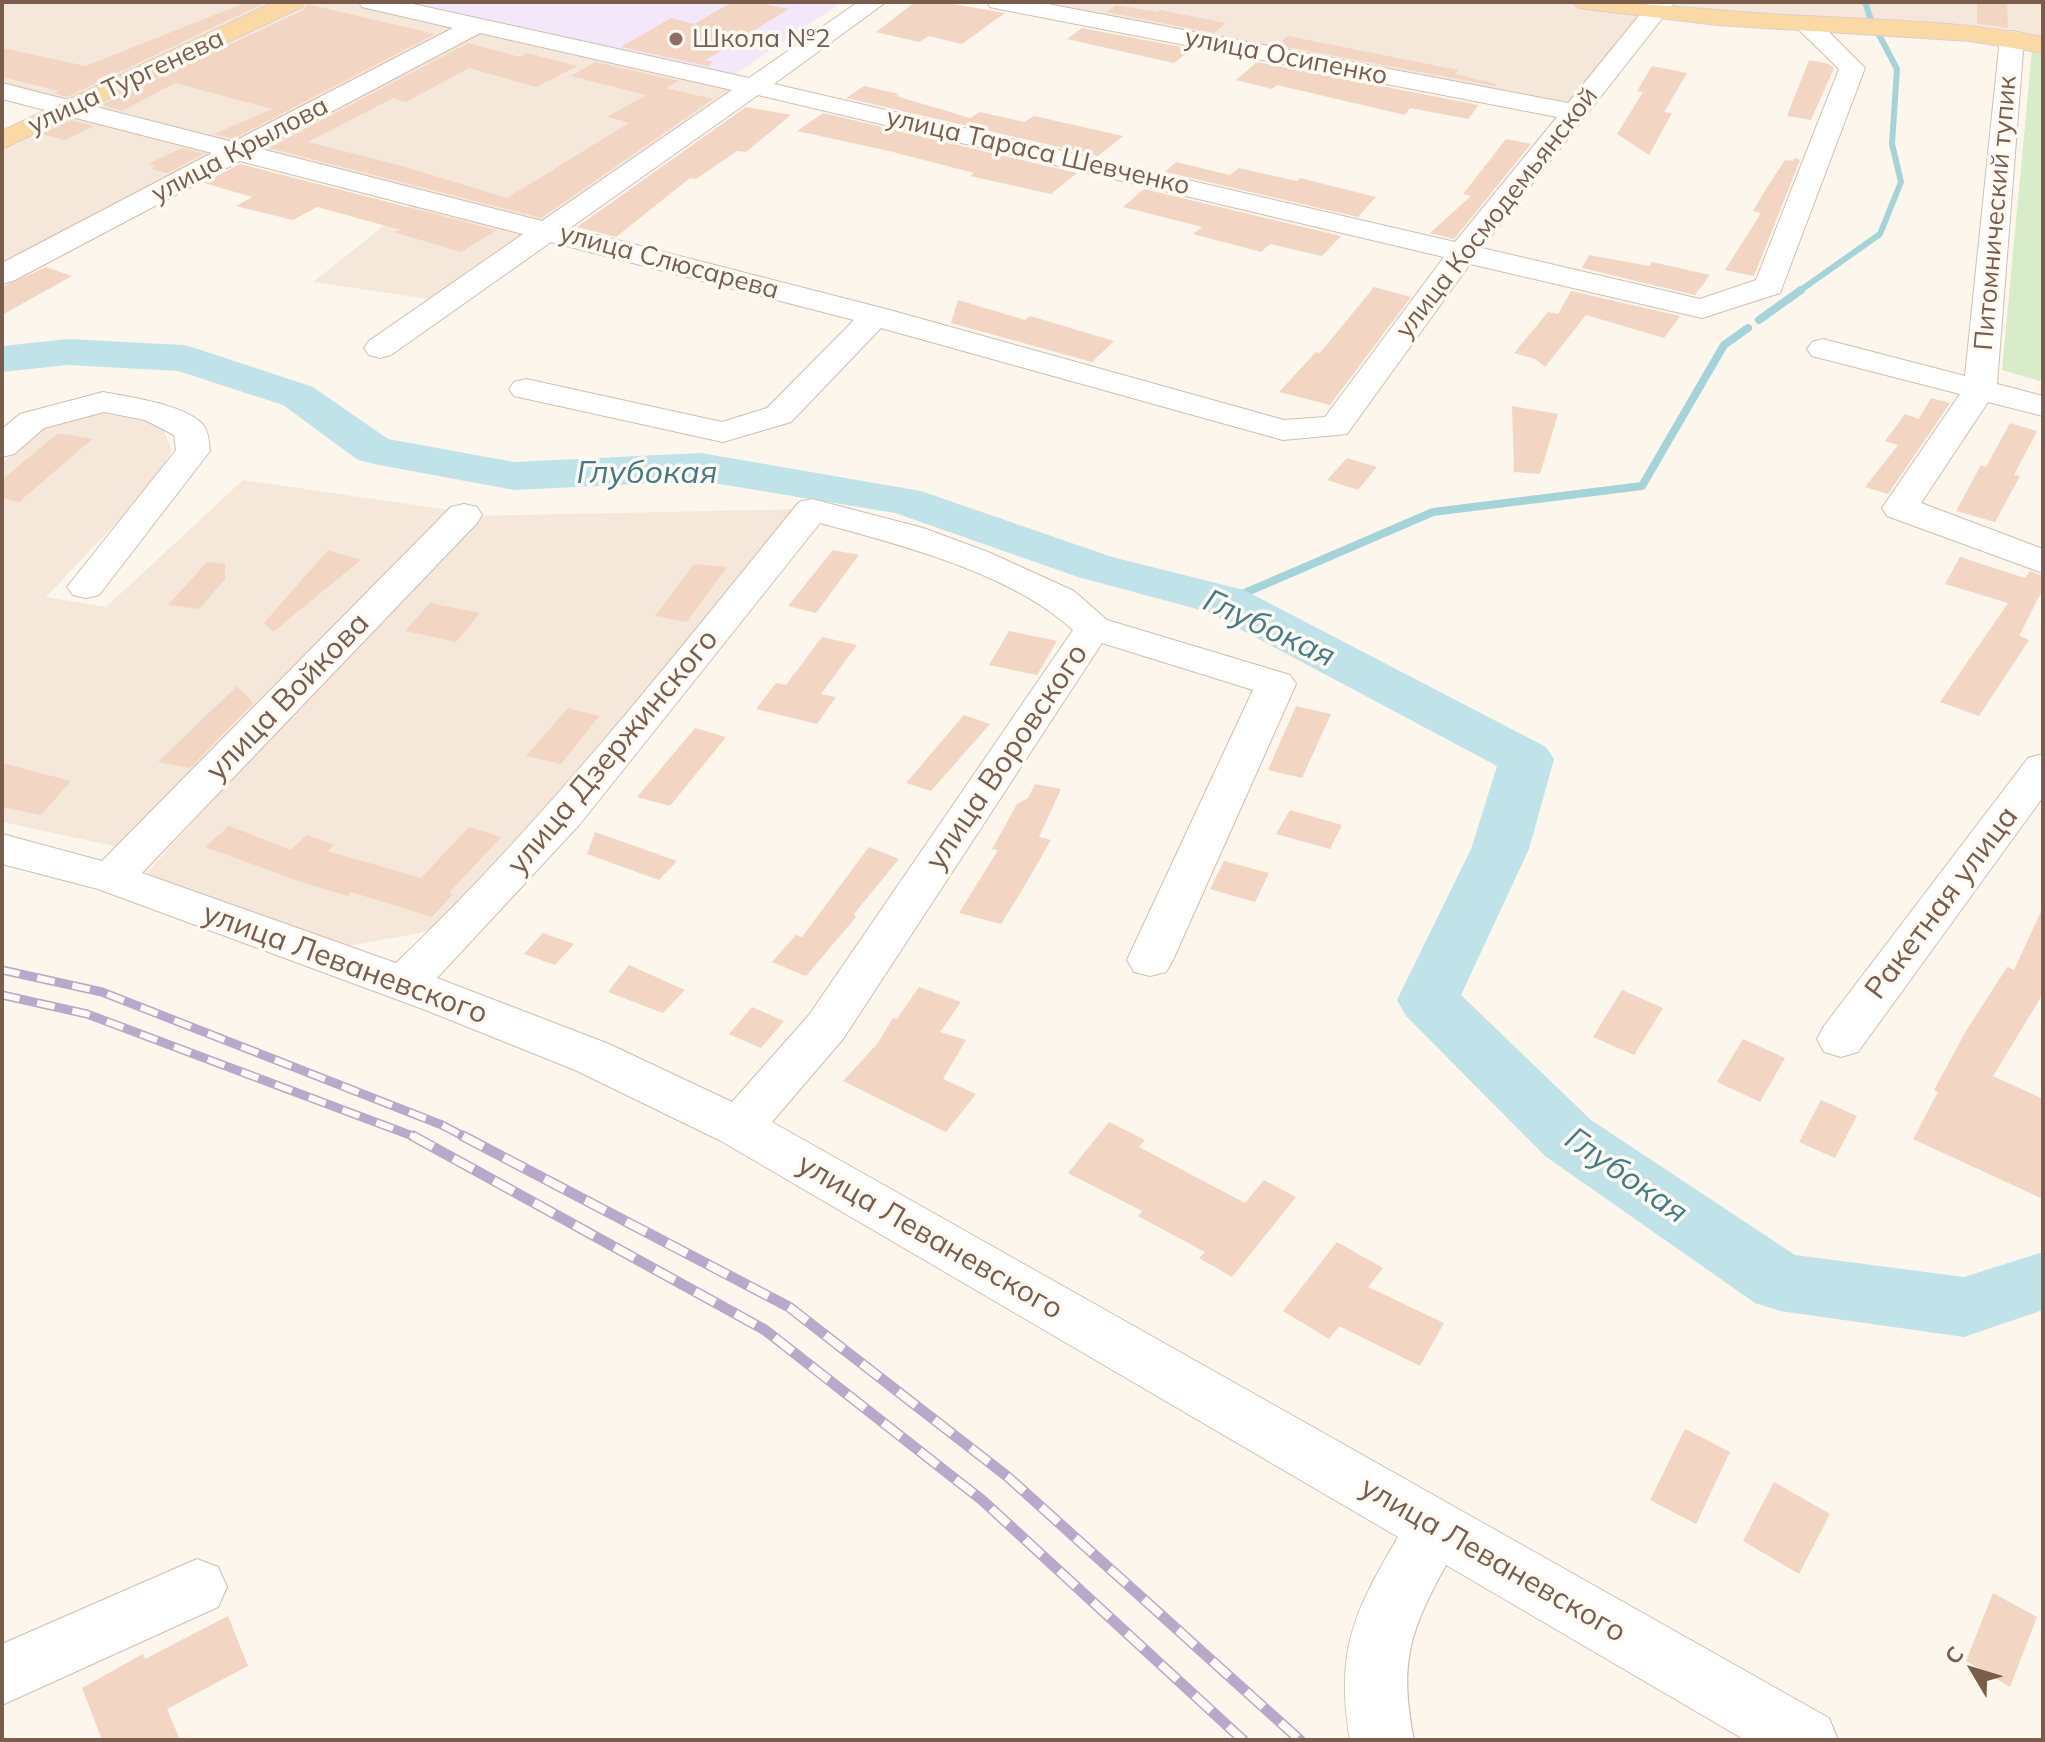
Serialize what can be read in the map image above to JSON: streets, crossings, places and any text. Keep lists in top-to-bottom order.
{
  "streets": {
    "main road": ["улица Тургенева"],
    "street": [
      "улица Осипенко",
      "улица Крылова",
      "улица Тараса Шевченко",
      "улица Космодемьянской",
      "Питомнический тупик",
      "улица Слюсарева",
      "улица Войкова",
      "улица Дзержинского",
      "улица Воровского",
      "Ракетная улица",
      "улица Леваневского"
    ]
  },
  "crossings": [
    ["улица Осипенко", "улица Космодемьянской"],
    ["улица Тургенева", "улица Слюсарева"],
    ["улица Крылова", "улица Тараса Шевченко"],
    ["улица Крылова", "улица Слюсарева"],
    ["улица Тараса Шевченко", "улица Космодемьянской"],
    ["улица Космодемьянской", "улица Слюсарева"],
    ["улица Войкова", "улица Леваневского"],
    ["улица Дзержинского", "улица Воровского"],
    ["улица Дзержинского", "улица Леваневского"],
    ["улица Воровского", "улица Леваневского"]
  ],
  "water": ["Глубокая"],
  "places": ["Школа №2"],
  "north": "top left"
}
